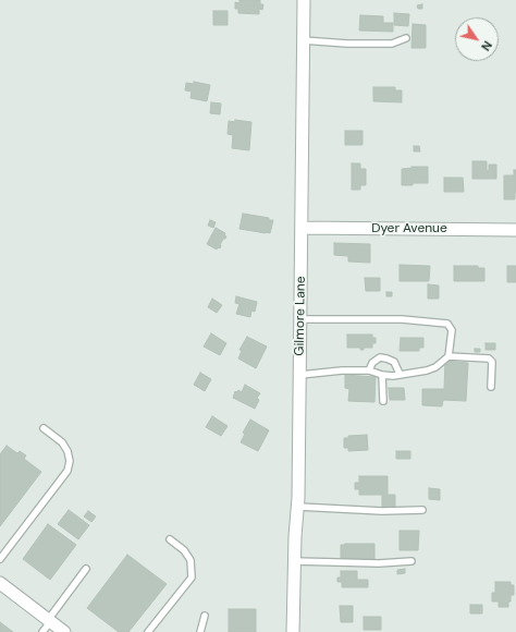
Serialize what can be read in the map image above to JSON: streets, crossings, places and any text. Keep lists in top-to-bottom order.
{
  "streets": {
    "street": ["Dyer Avenue", "Gilmore Lane"]
  },
  "crossings": [
    ["Dyer Avenue", "Gilmore Lane"]
  ],
  "north": "bottom right"
}
